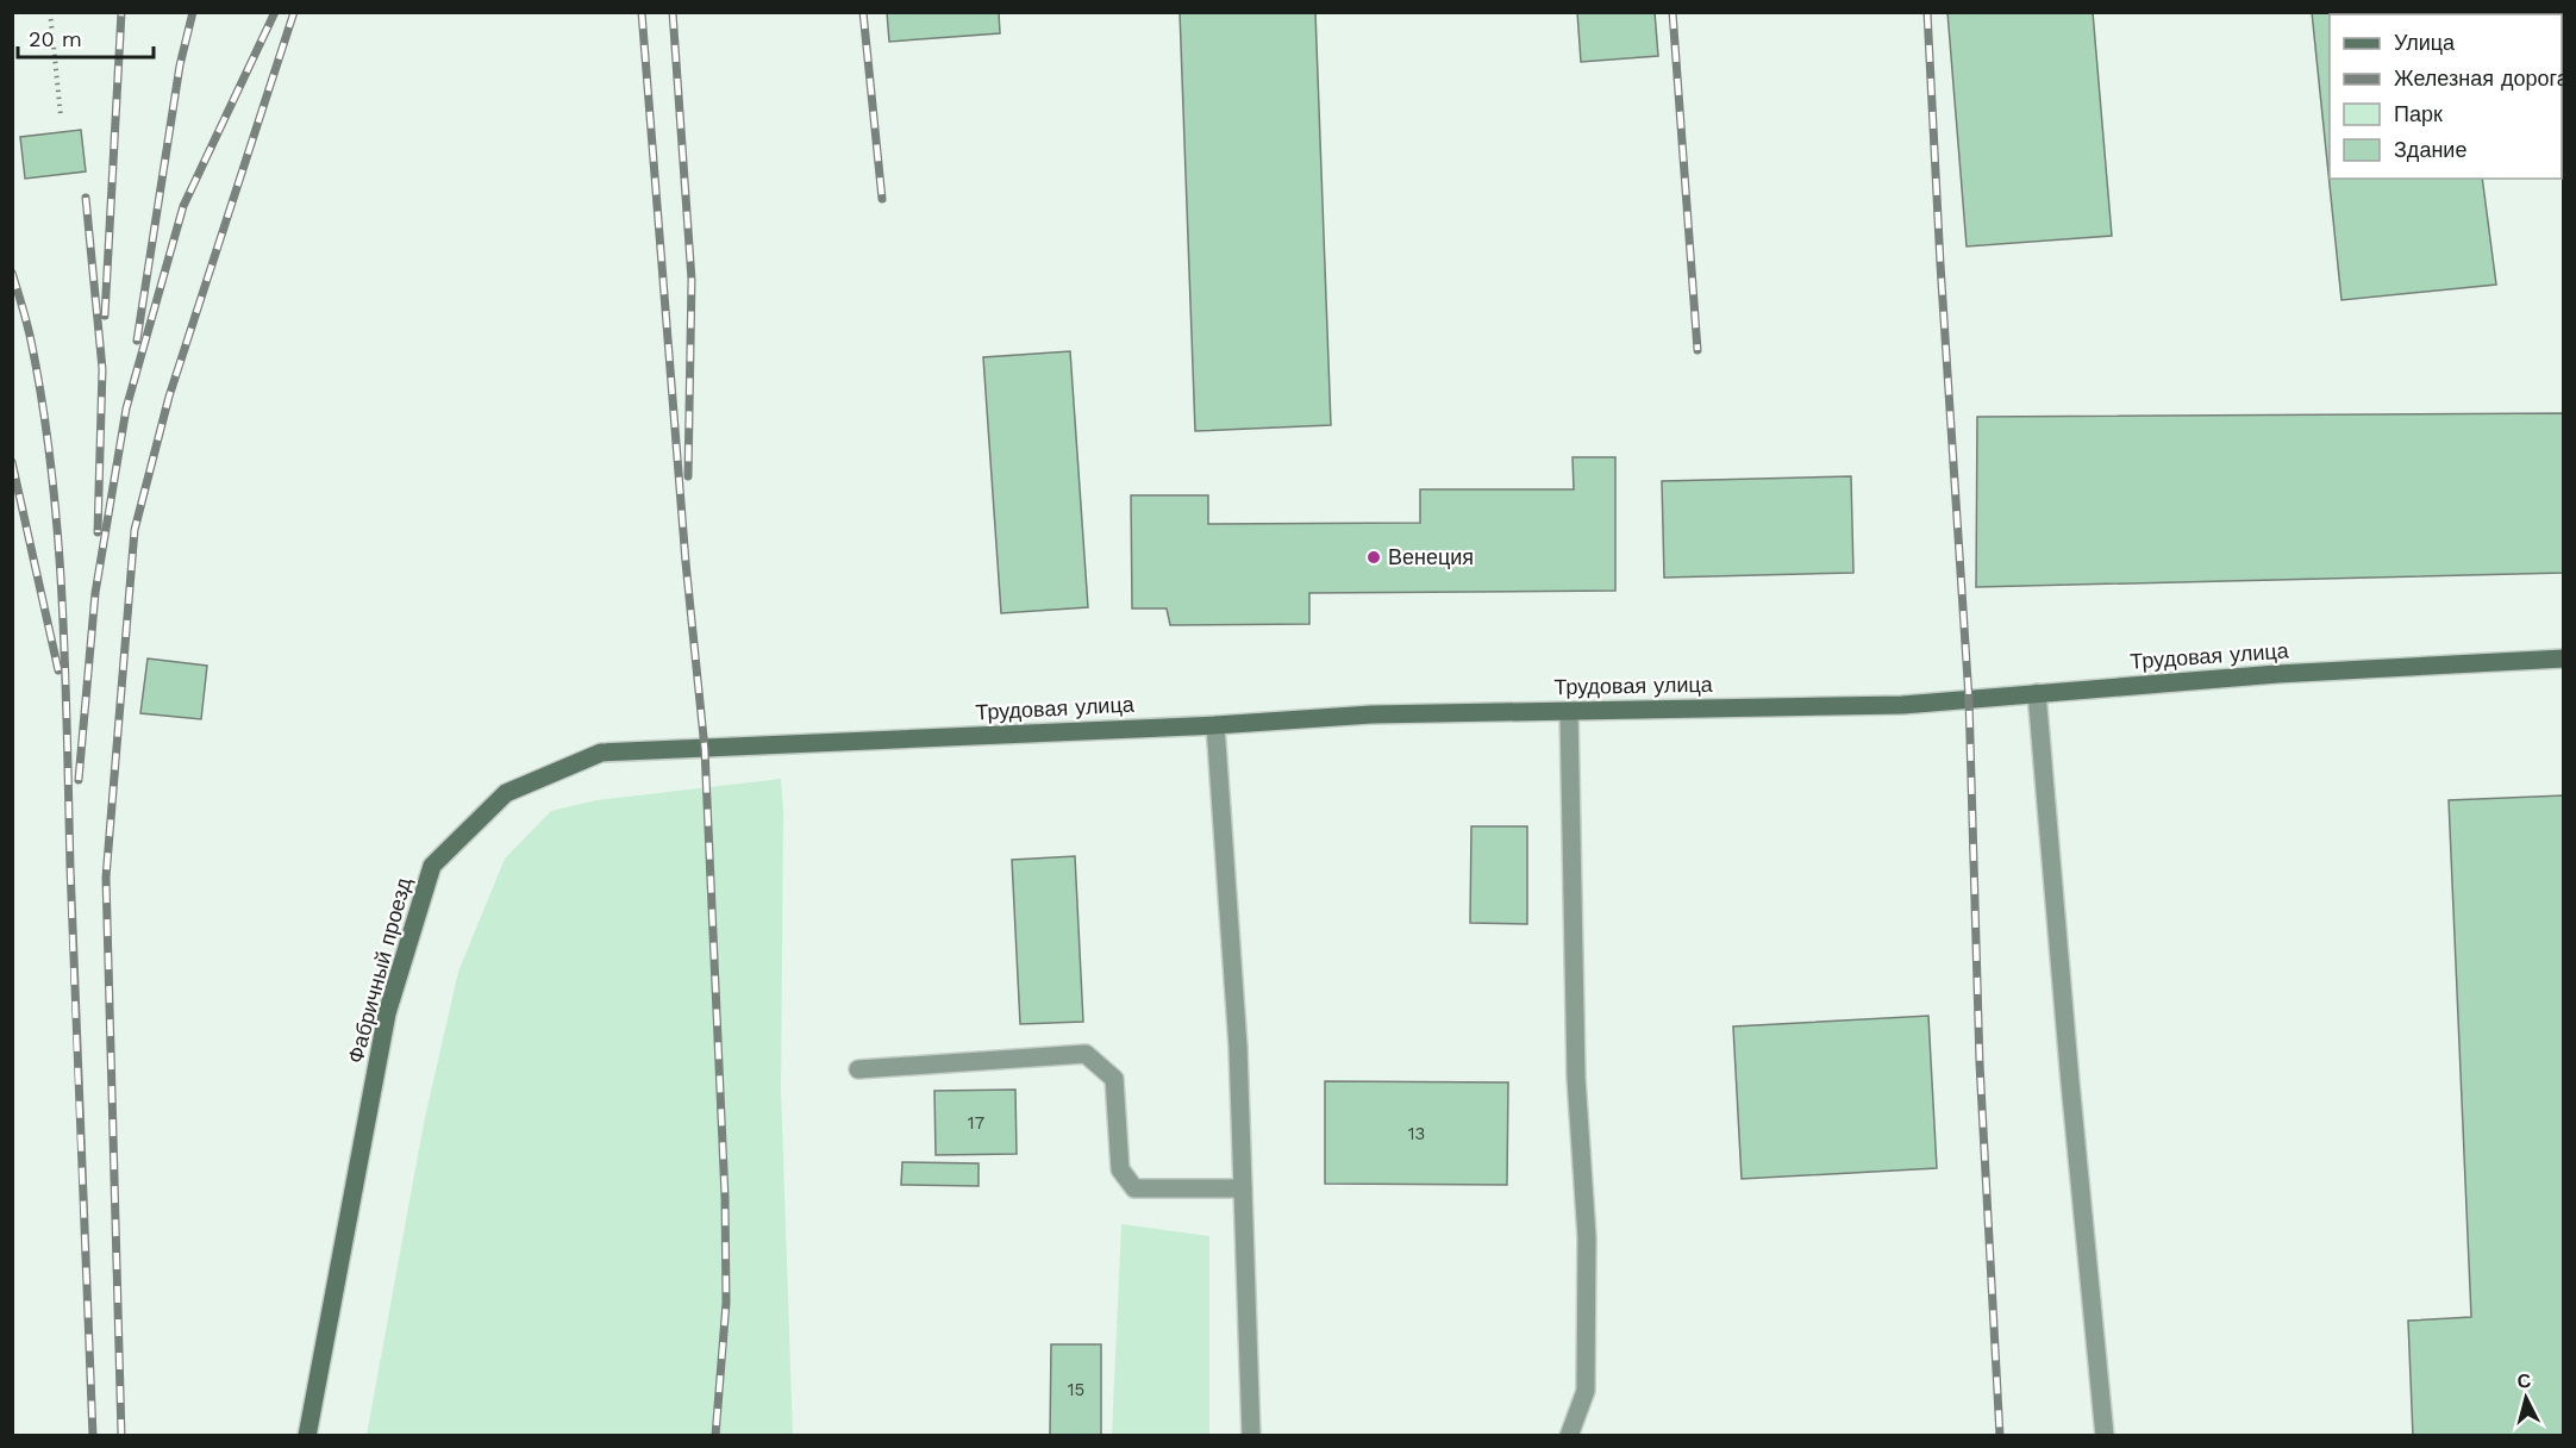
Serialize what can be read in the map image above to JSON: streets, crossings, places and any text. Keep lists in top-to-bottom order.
{
  "streets": {
    "main road": ["Трудовая улица", "Фабричный проезд"]
  },
  "crossings": [
    ["Трудовая улица", "Фабричный проезд"]
  ],
  "places": ["Венеция"],
  "house_numbers": ["17", "13", "15"],
  "legend": [
    "Улица",
    "Железная дорога",
    "Парк",
    "Здание"
  ],
  "scale_bar": "20 m",
  "north": "top"
}
